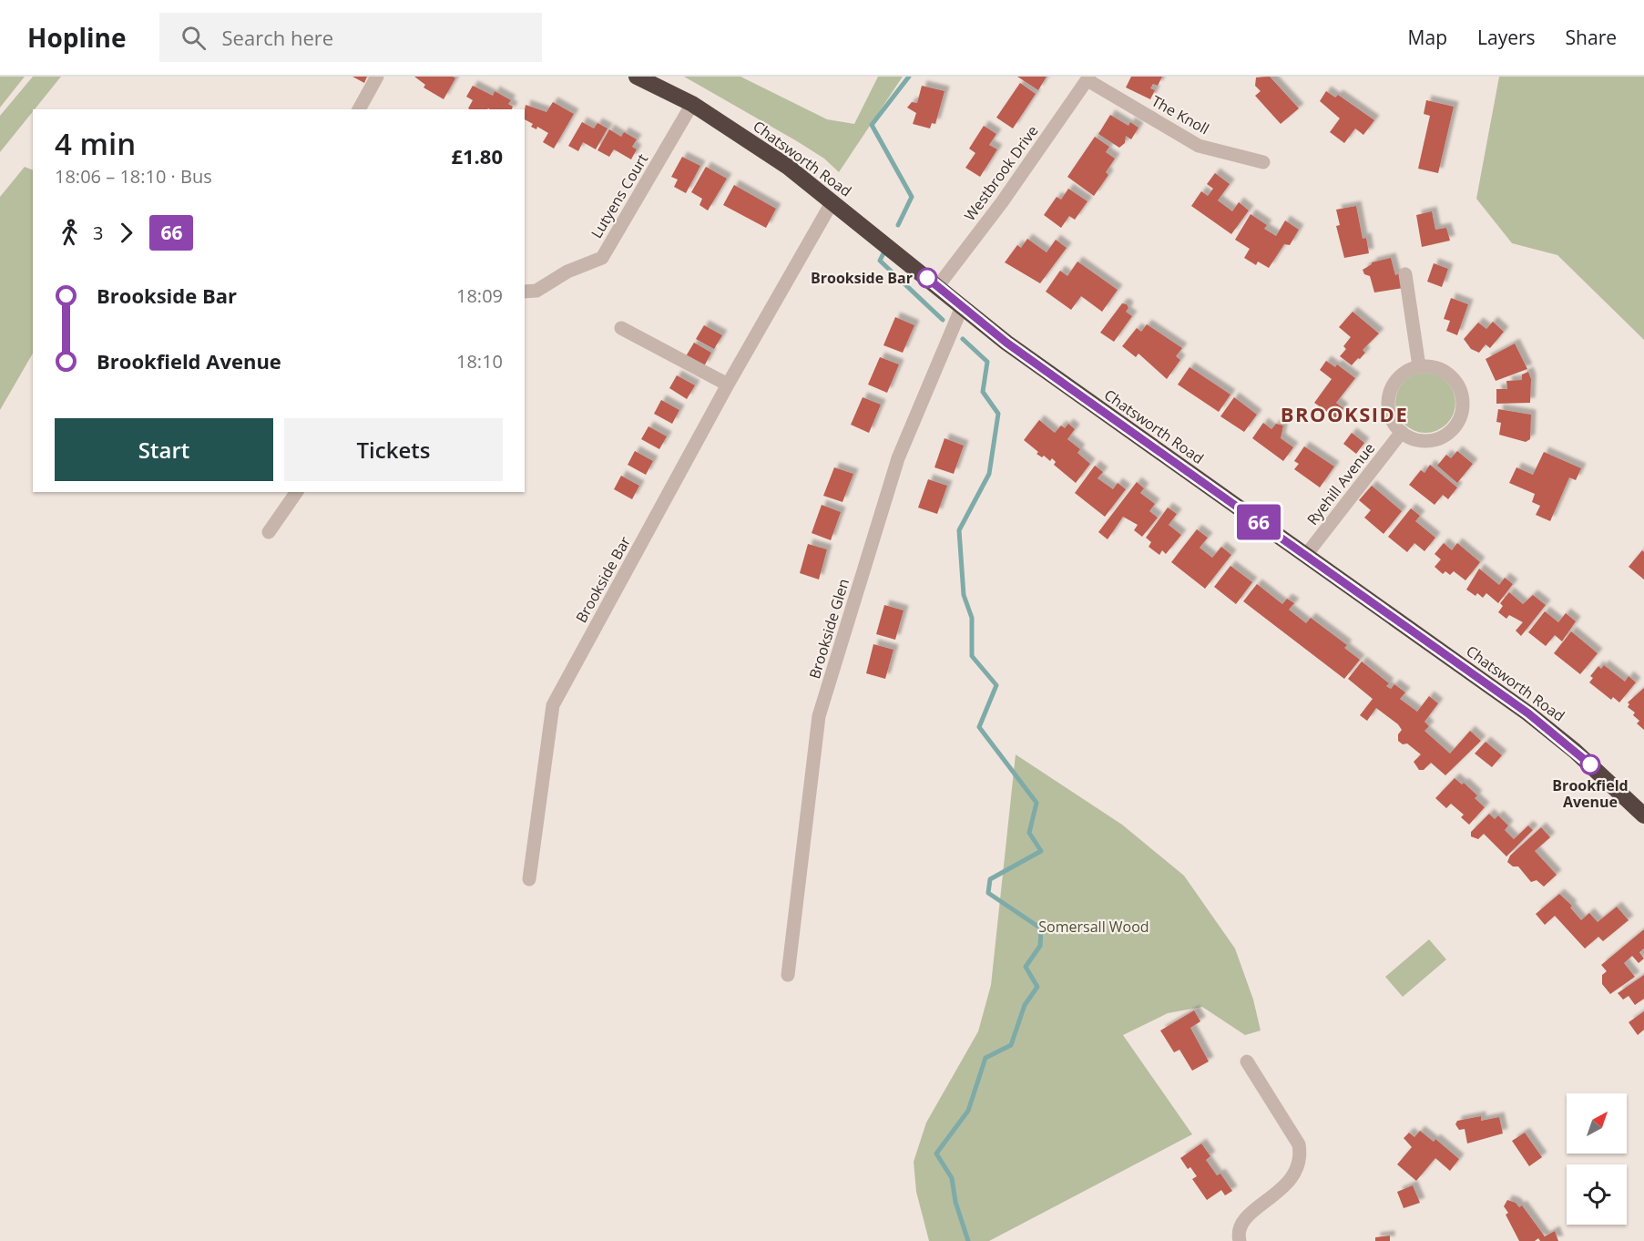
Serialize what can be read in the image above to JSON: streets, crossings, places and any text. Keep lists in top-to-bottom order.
{
  "streets": {
    "highway": ["Chatsworth Road"],
    "street": [
      "The Knoll",
      "Westbrook Drive",
      "Lutyens Court",
      "Ryehill Avenue",
      "Brookside Bar",
      "Brookside Glen"
    ]
  },
  "crossings": [
    ["The Knoll", "Westbrook Drive"],
    ["Chatsworth Road", "Westbrook Drive"],
    ["Chatsworth Road", "Lutyens Court"],
    ["Chatsworth Road", "Ryehill Avenue"],
    ["Chatsworth Road", "Brookside Bar"],
    ["Chatsworth Road", "Brookside Glen"]
  ],
  "districts": ["BROOKSIDE"],
  "parks": ["Somersall Wood"],
  "places": ["Brookside Bar", "Brookfield Avenue"],
  "lines": ["bus line 66"],
  "north": "top right",
  "page": {
    "header": "Hopline",
    "search": "Search here",
    "nav": ["Map", "Layers", "Share"],
    "on_map": "66",
    "heading": ["4 min", "18:06 – 18:10 · Bus", "£1.80"],
    "legs": ["3", "66"],
    "list": [
      {
        "name": "Brookside Bar",
        "value": "18:09"
      },
      {
        "name": "Brookfield Avenue",
        "value": "18:10"
      }
    ],
    "buttons": ["Start", "Tickets"]
  }
}
